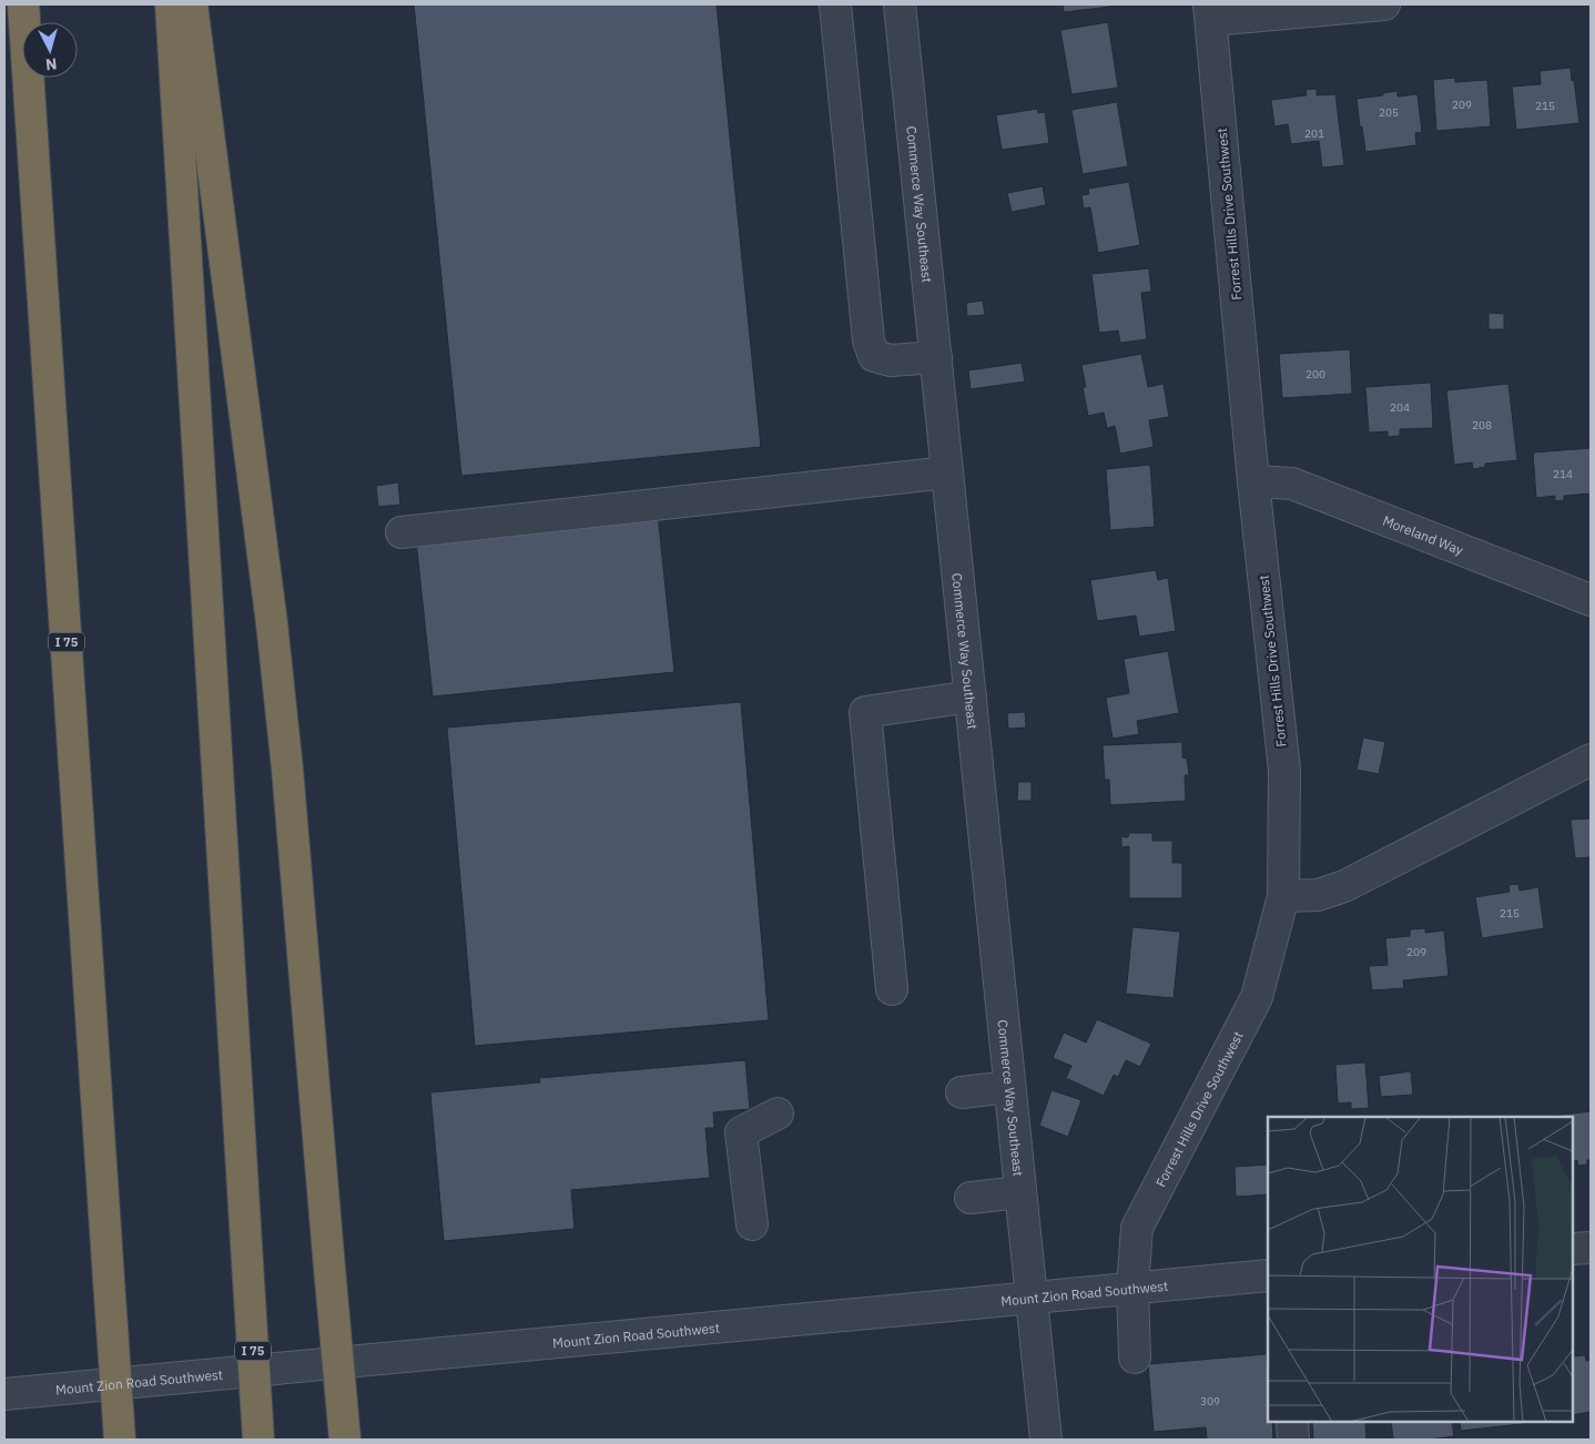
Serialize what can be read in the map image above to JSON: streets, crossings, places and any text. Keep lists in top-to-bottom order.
{
  "streets": {
    "highway": ["I 75"],
    "street": [
      "Commerce Way Southeast",
      "Forrest Hills Drive Southwest",
      "Moreland Way",
      "Mount Zion Road Southwest"
    ]
  },
  "crossings": [
    ["Commerce Way Southeast", "Mount Zion Road Southwest"],
    ["Forrest Hills Drive Southwest", "Moreland Way"],
    ["Forrest Hills Drive Southwest", "Mount Zion Road Southwest"]
  ],
  "house_numbers": [
    "209",
    "215",
    "205",
    "201",
    "200",
    "204",
    "208",
    "214",
    "215",
    "209",
    "309"
  ],
  "north": "bottom"
}
